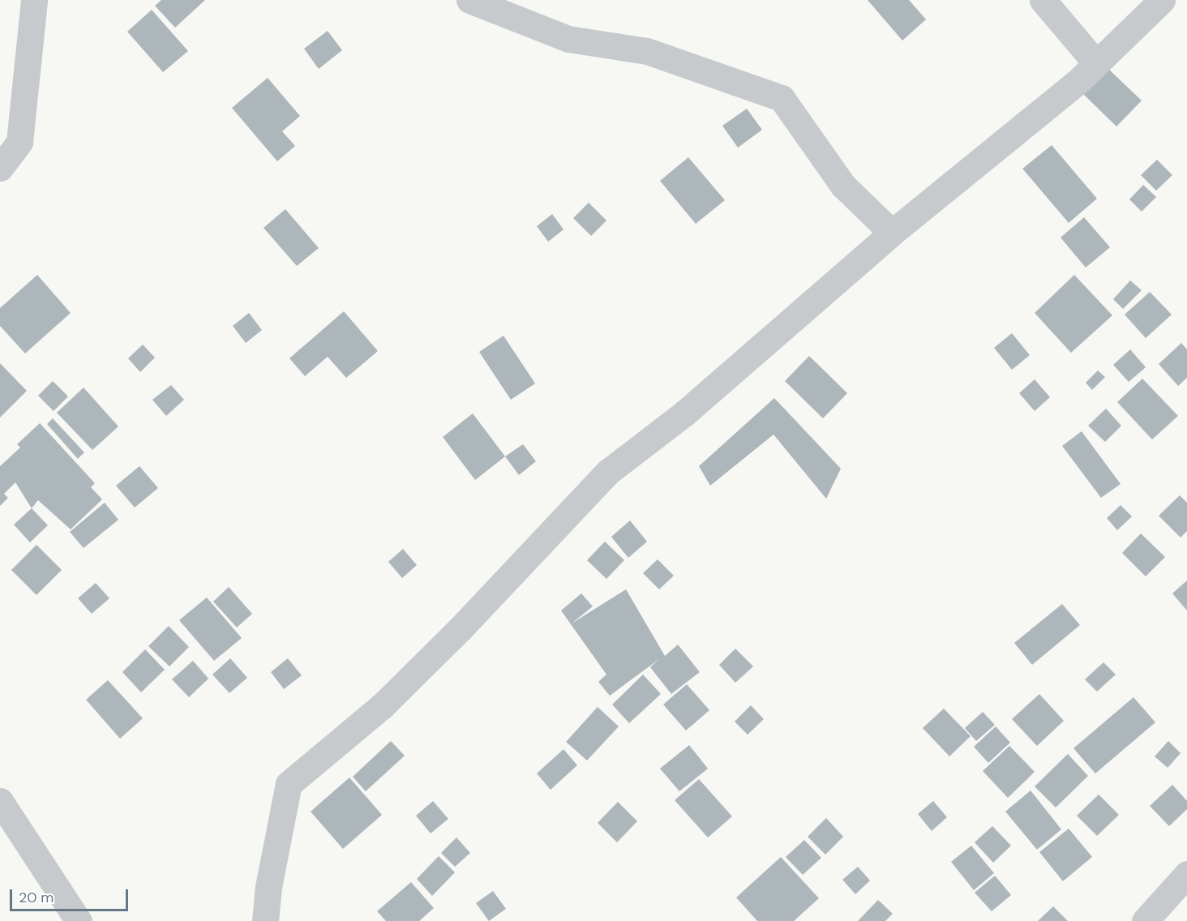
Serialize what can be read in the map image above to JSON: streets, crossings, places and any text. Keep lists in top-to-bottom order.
{
  "scale_bar": "20 m"
}
